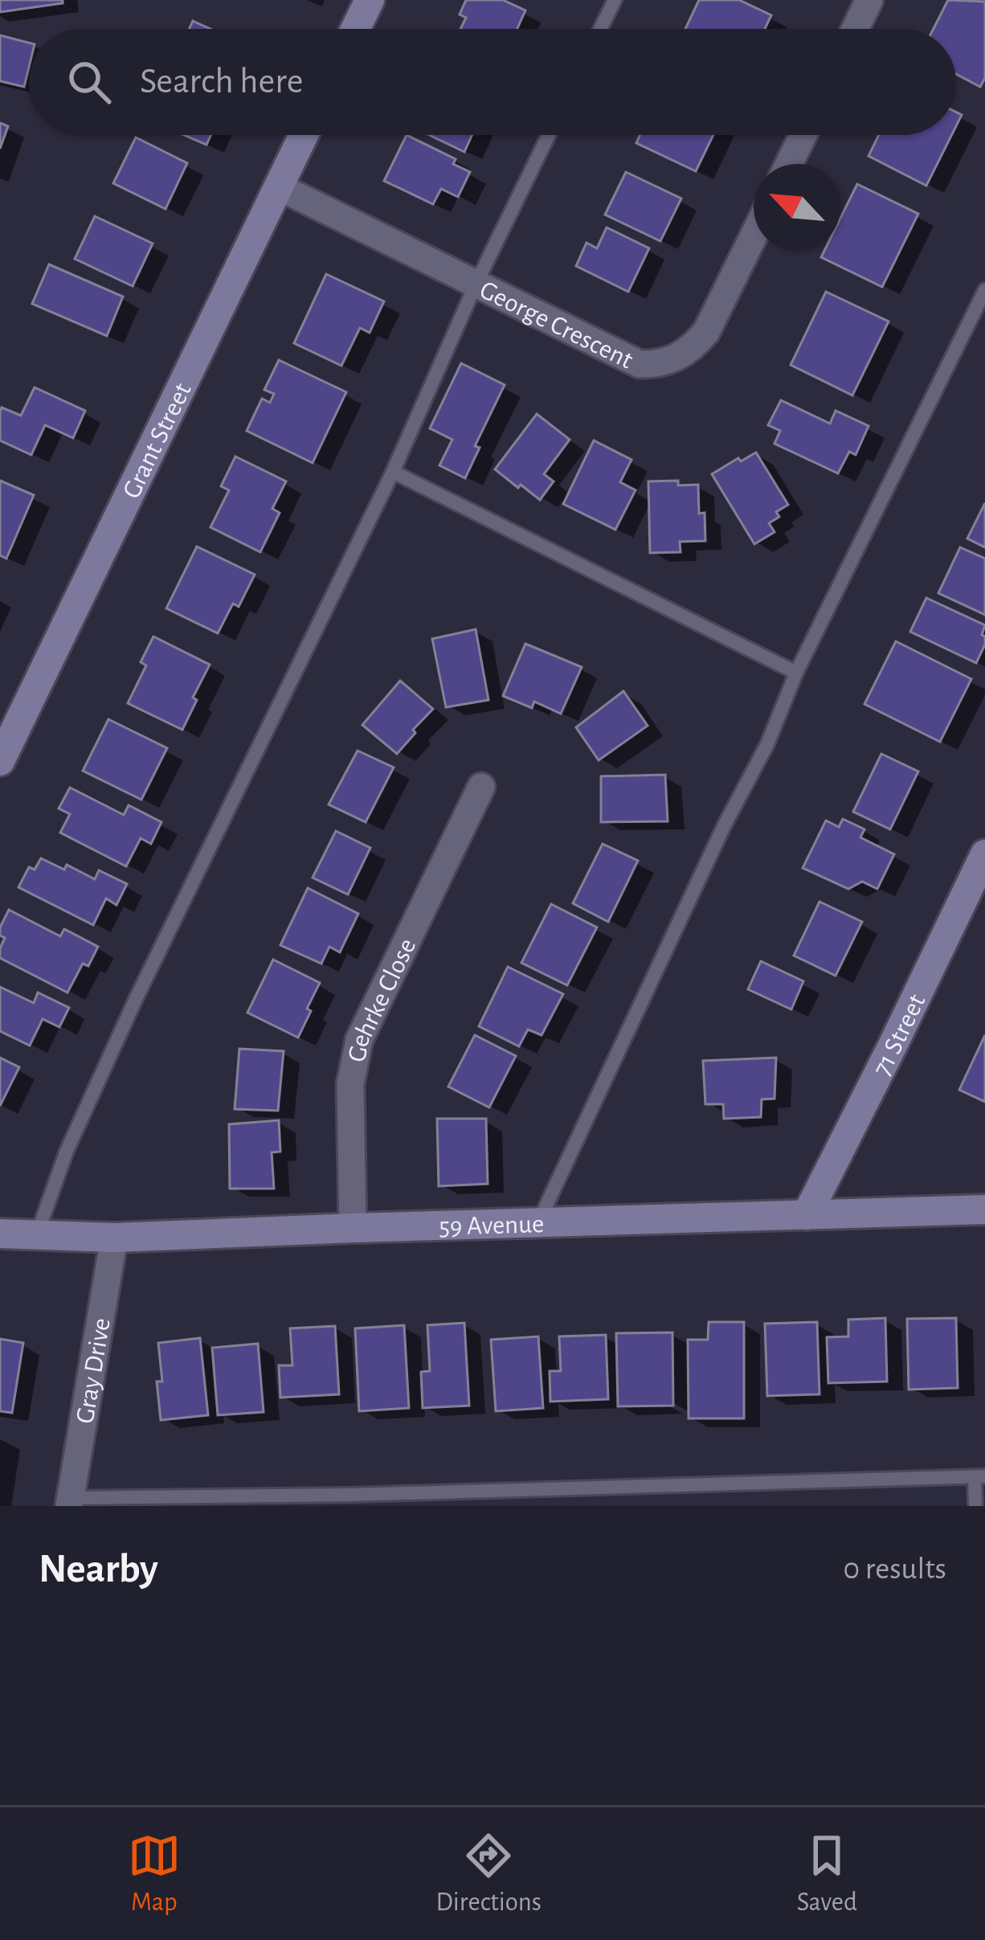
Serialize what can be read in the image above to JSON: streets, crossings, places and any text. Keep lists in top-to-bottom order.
{
  "streets": {
    "street": [
      "George Crescent",
      "Grant Street",
      "Gehrke Close",
      "71 Street",
      "59 Avenue",
      "Gray Drive"
    ]
  },
  "crossings": [
    ["George Crescent", "Grant Street"],
    ["Gehrke Close", "59 Avenue"],
    ["71 Street", "59 Avenue"],
    ["59 Avenue", "Gray Drive"]
  ],
  "north": "top left",
  "page": {
    "search": "Search here",
    "heading": ["Nearby", "0 results"],
    "nav": ["Map", "Directions", "Saved"]
  }
}
